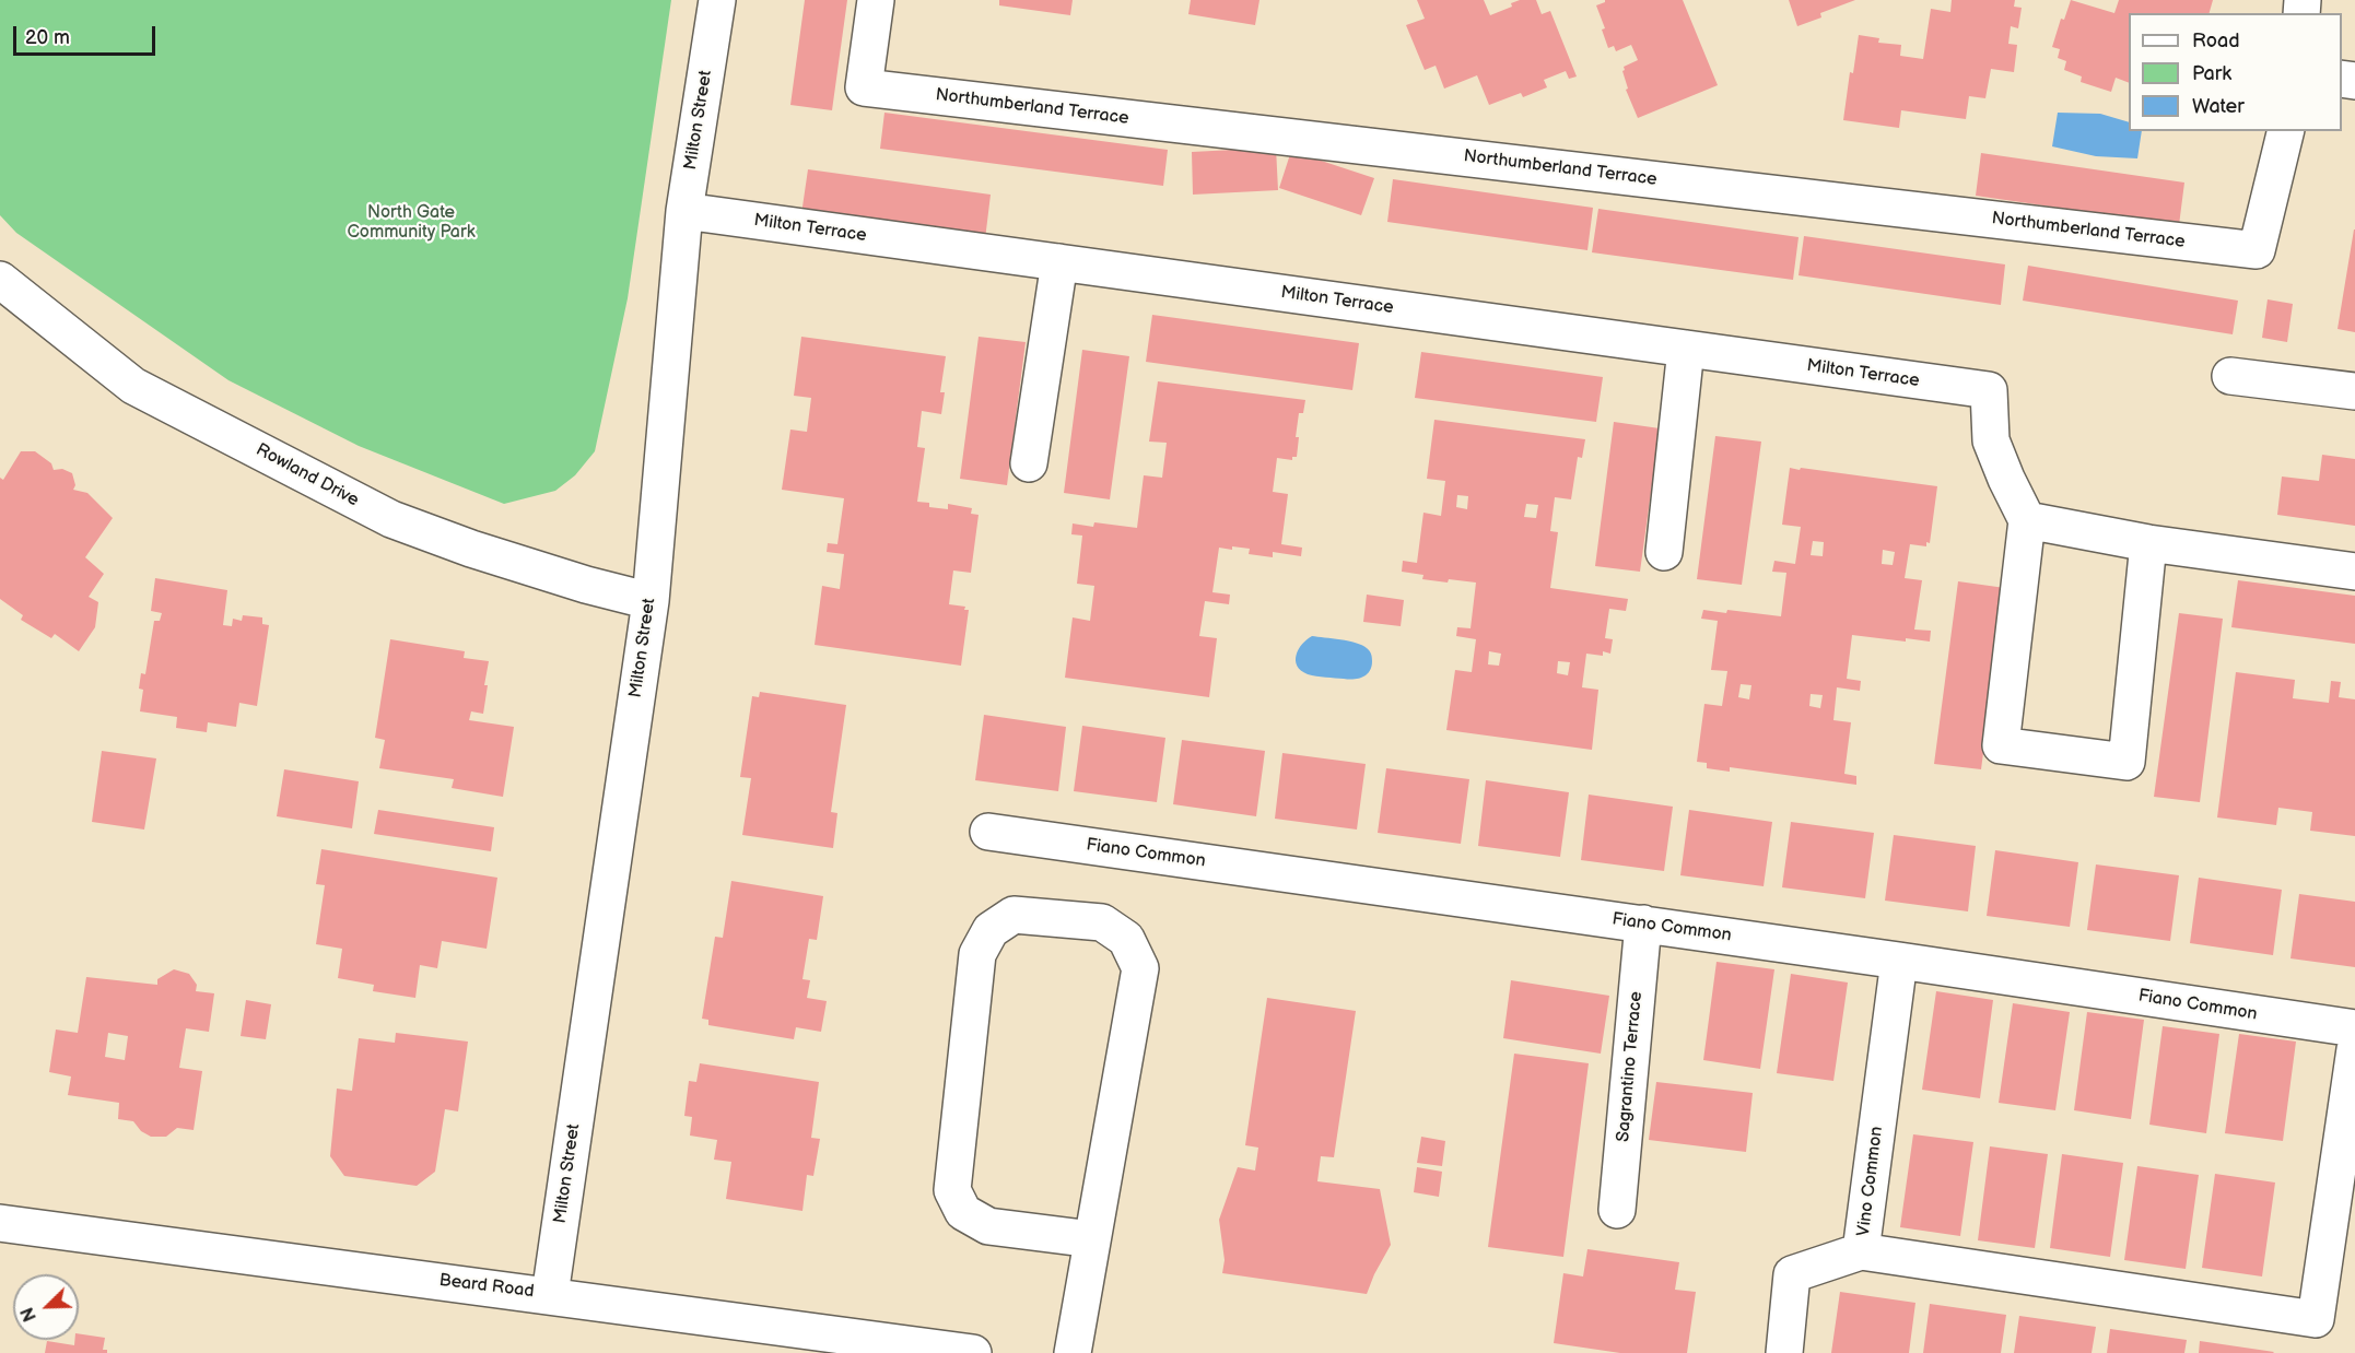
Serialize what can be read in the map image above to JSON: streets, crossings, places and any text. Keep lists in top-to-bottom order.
{
  "streets": {
    "street": [
      "Northumberland Terrace",
      "Milton Street",
      "Milton Terrace",
      "Rowland Drive",
      "Fiano Common",
      "Sagrantino Terrace",
      "Vino Common",
      "Beard Road"
    ]
  },
  "crossings": [
    ["Milton Street", "Milton Terrace"],
    ["Milton Street", "Rowland Drive"],
    ["Milton Street", "Beard Road"],
    ["Fiano Common", "Sagrantino Terrace"],
    ["Fiano Common", "Vino Common"]
  ],
  "parks": ["North Gate Community Park"],
  "legend": ["Road", "Park", "Water"],
  "scale_bar": "20 m",
  "north": "bottom left"
}
